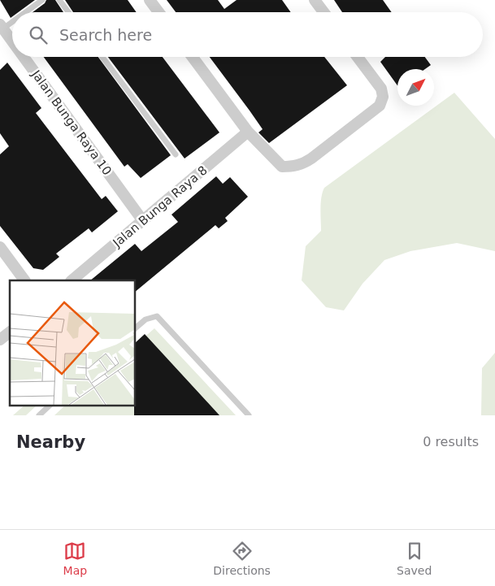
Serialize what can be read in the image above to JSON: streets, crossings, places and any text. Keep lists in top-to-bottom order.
{
  "streets": {
    "street": ["Jalan Bunga Raya 10", "Jalan Bunga Raya 8"]
  },
  "crossings": [
    ["Jalan Bunga Raya 10", "Jalan Bunga Raya 8"]
  ],
  "north": "top right",
  "page": {
    "search": "Search here",
    "heading": ["Nearby", "0 results"],
    "nav": ["Map", "Directions", "Saved"]
  }
}
